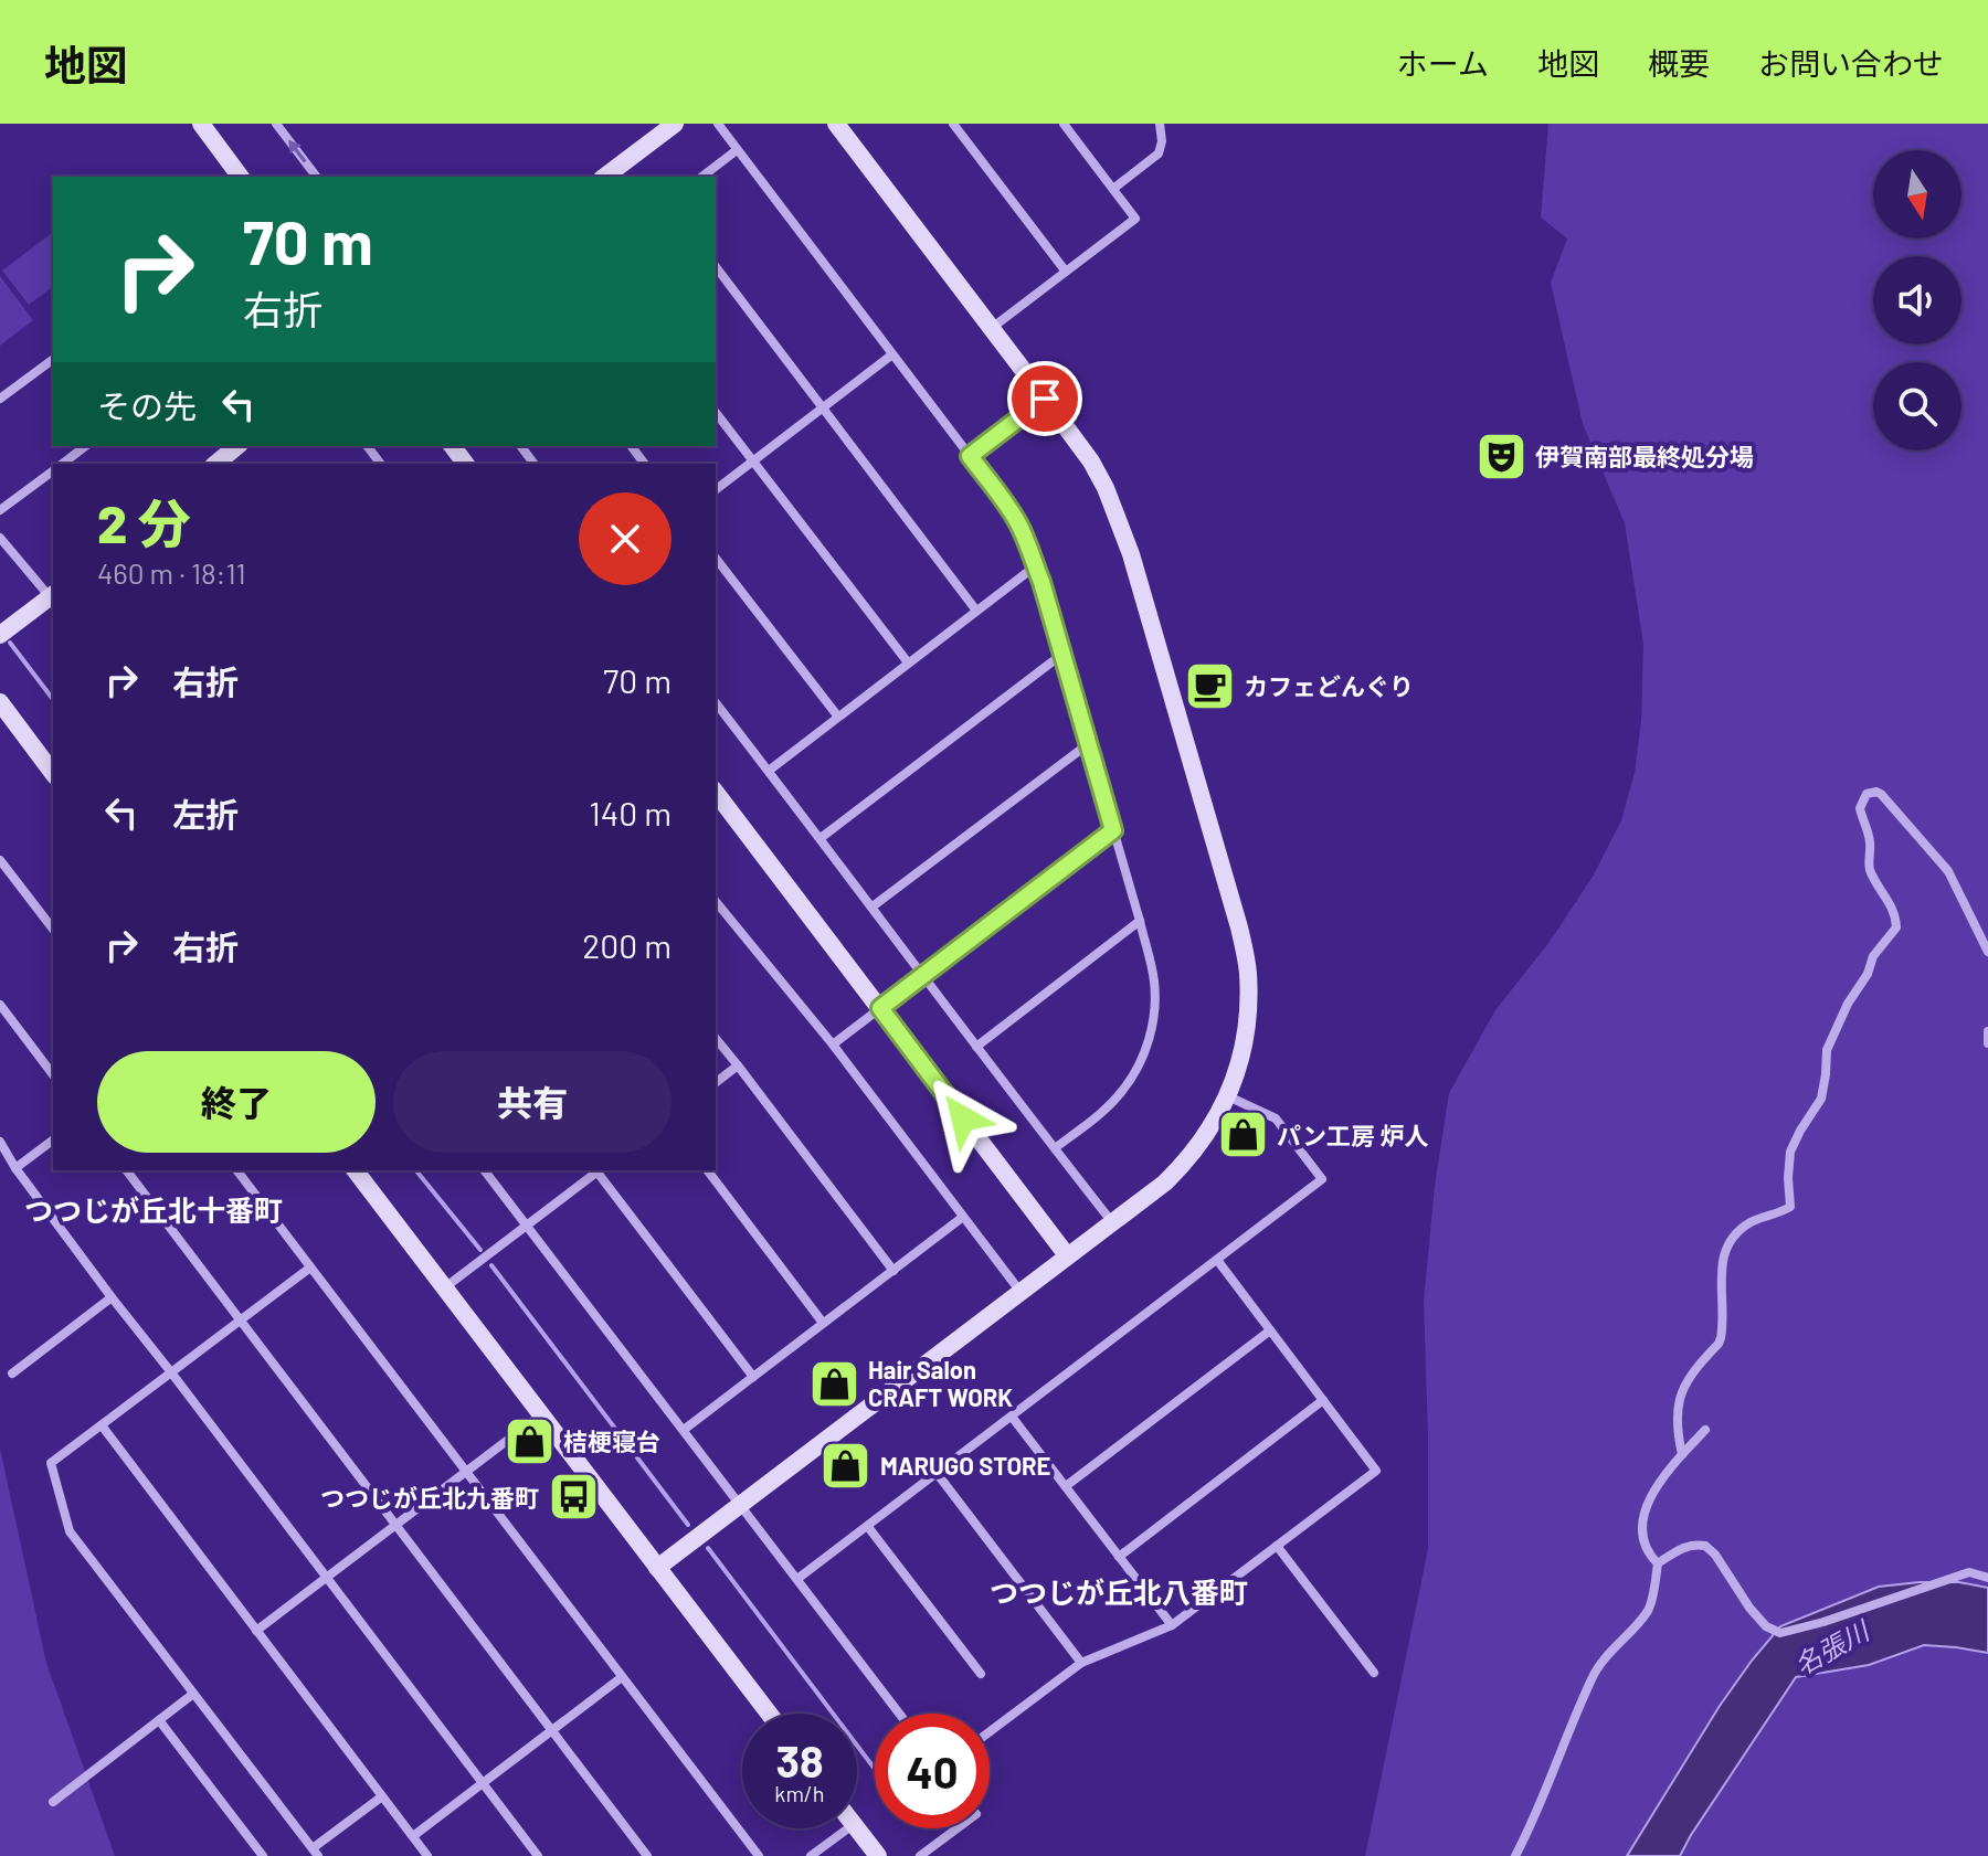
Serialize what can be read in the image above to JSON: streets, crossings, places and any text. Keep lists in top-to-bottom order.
{
  "districts": ["つつじが丘北十番町", "つつじが丘北八番町"],
  "water": ["名張川"],
  "places": {
    "theatre": ["伊賀南部最終処分場"],
    "cafe": ["カフェどんぐり"],
    "shop": [
      "パン工房 炉人",
      "Hair Salon CRAFT WORK",
      "桔梗寝台",
      "MARUGO STORE"
    ],
    "bus stop": ["つつじが丘北九番町"]
  },
  "north": "bottom",
  "page": {
    "header": "地図",
    "nav": [
      "ホーム",
      "地図",
      "概要",
      "お問い合わせ"
    ],
    "turn": ["70 m", "右折"],
    "then": "その先",
    "heading": ["2 分", "460 m · 18:11"],
    "list": [
      {
        "name": "右折",
        "value": "70 m"
      },
      {
        "name": "左折",
        "value": "140 m"
      },
      {
        "name": "右折",
        "value": "200 m"
      }
    ],
    "buttons": ["終了", "共有"],
    "speed": "38 km/h",
    "limit": "40"
  }
}
